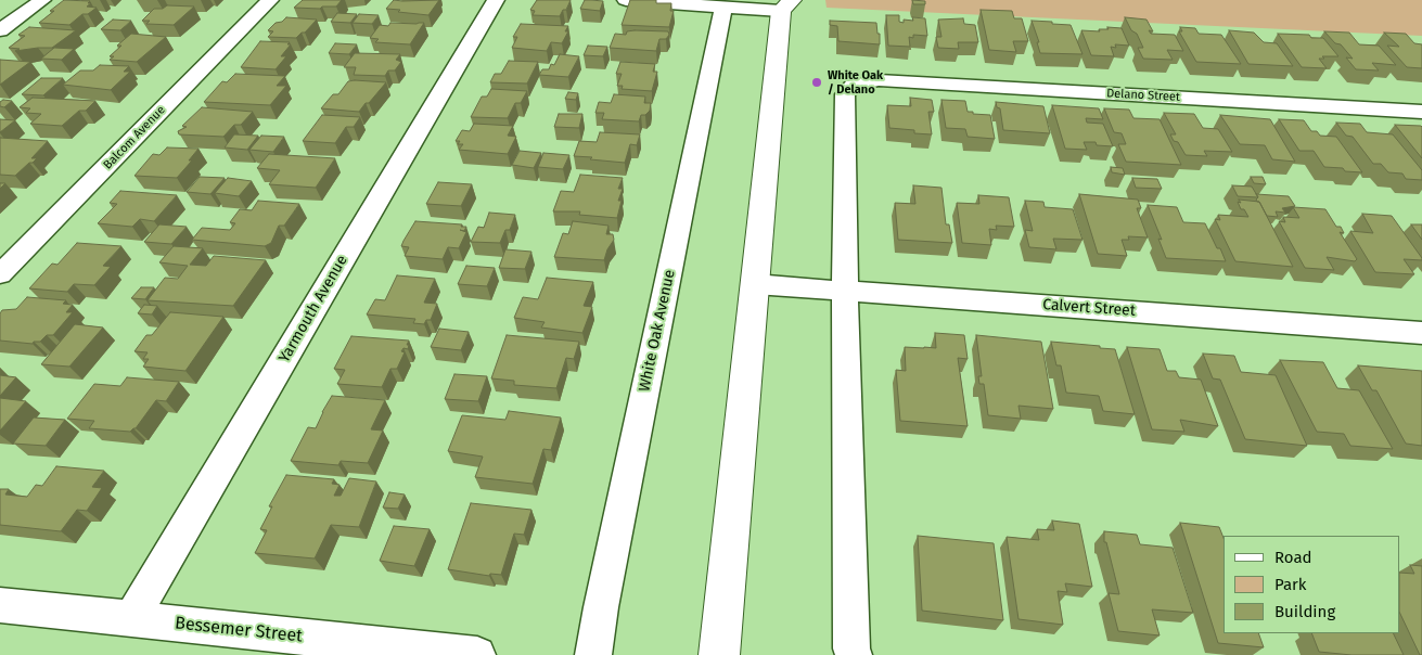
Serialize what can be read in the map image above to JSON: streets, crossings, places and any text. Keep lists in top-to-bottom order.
{
  "streets": {
    "street": [
      "Delano Street",
      "Balcom Avenue",
      "Calvert Street",
      "Yarmouth Avenue",
      "White Oak Avenue",
      "Bessemer Street"
    ]
  },
  "crossings": [
    ["Delano Street", "Calvert Street"],
    ["Yarmouth Avenue", "Bessemer Street"]
  ],
  "places": ["White Oak / Delano"],
  "legend": ["Road", "Park", "Building"]
}
